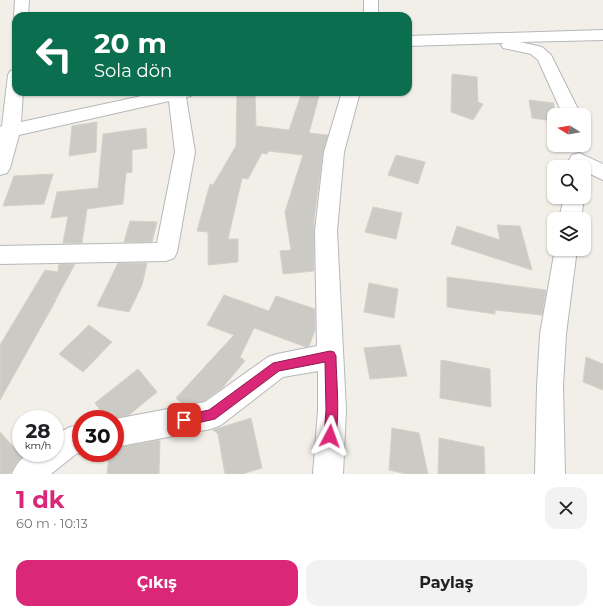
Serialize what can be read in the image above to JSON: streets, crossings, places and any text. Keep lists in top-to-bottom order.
{
  "north": "left",
  "page": {
    "turn": ["20 m", "Sola dön"],
    "speed": "28 km/h",
    "limit": "30",
    "heading": ["1 dk", "60 m · 10:13"],
    "buttons": ["Çıkış", "Paylaş"]
  }
}
